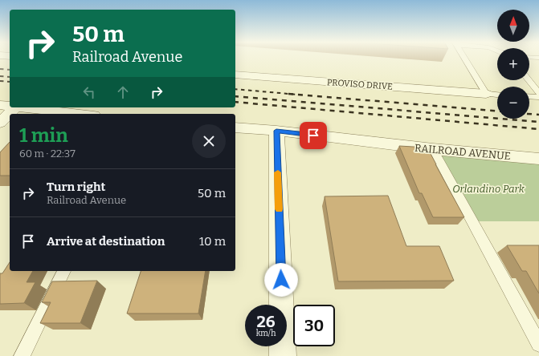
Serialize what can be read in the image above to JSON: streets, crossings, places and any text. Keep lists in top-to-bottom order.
{
  "streets": {
    "street": ["PROVISO DRIVE", "RAILROAD AVENUE"]
  },
  "parks": ["Orlandino Park"],
  "north": "top",
  "page": {
    "map_buttons": ["+", "−"],
    "turn": ["50 m", "Railroad Avenue"],
    "heading": ["1 min", "60 m · 22:37"],
    "list": [
      {
        "name": "Turn right",
        "note": "Railroad Avenue",
        "value": "50 m"
      },
      {
        "name": "Arrive at destination",
        "value": "10 m"
      }
    ],
    "speed": "26 km/h",
    "limit": "30"
  }
}
